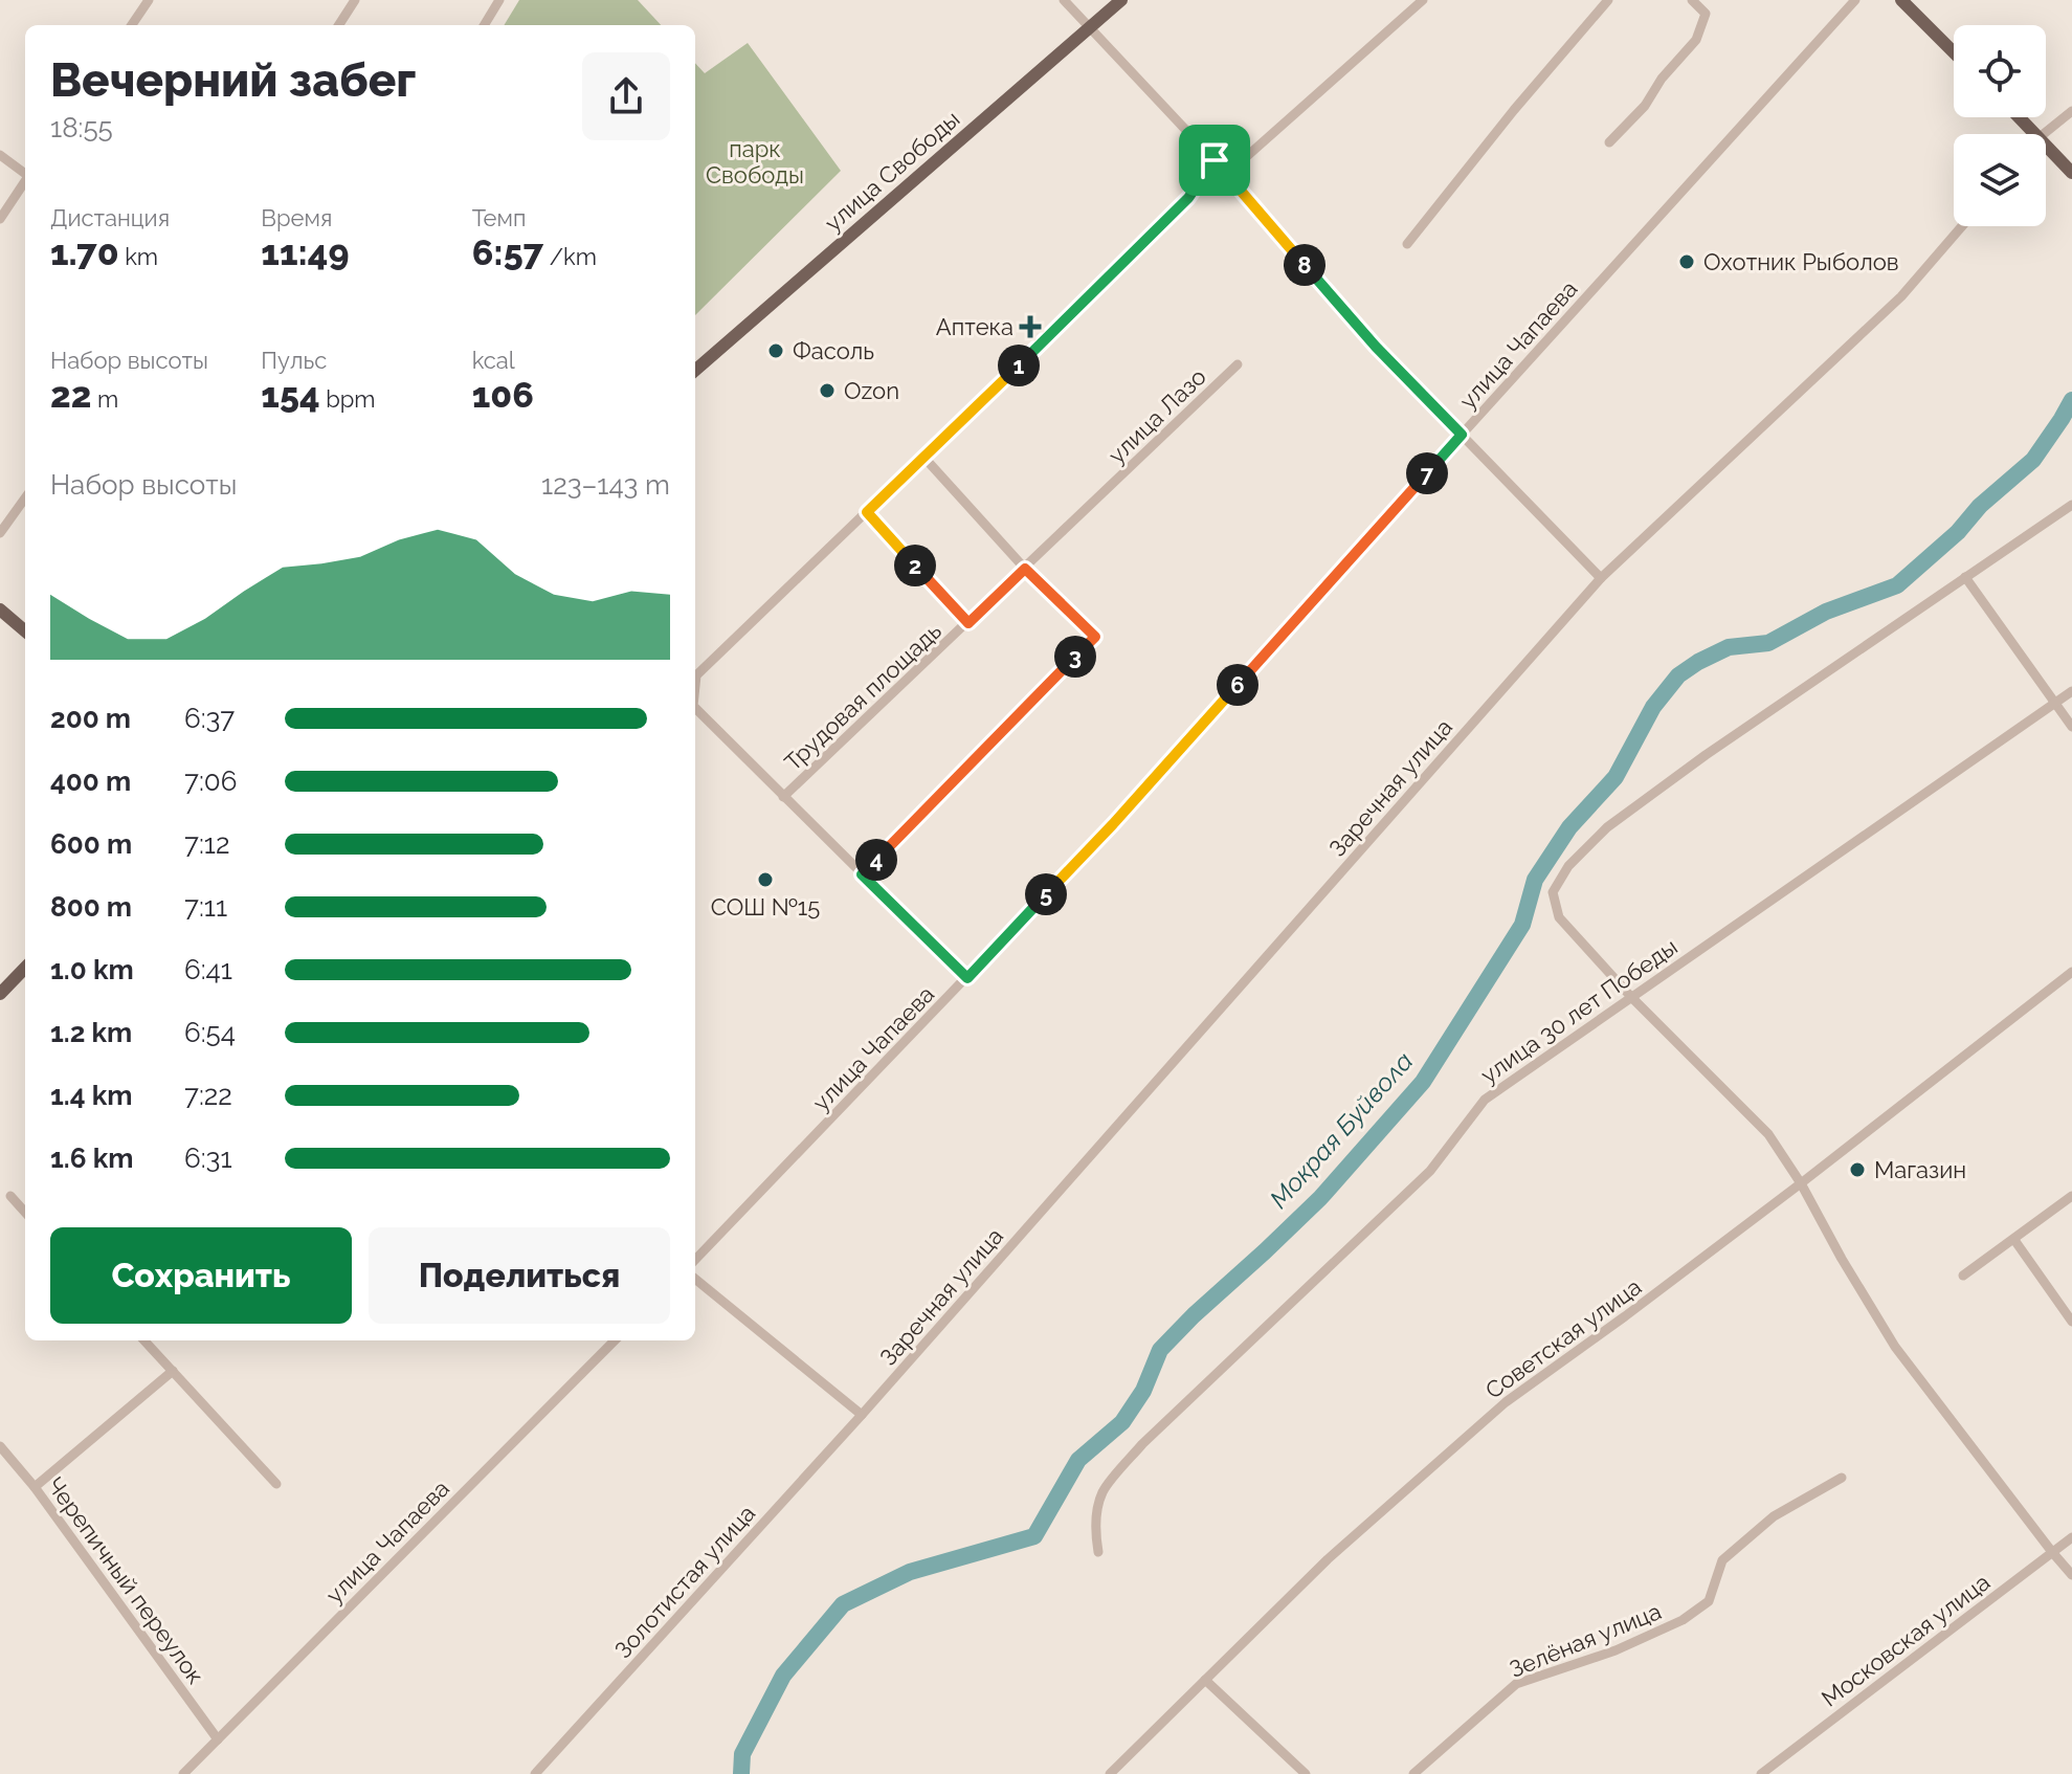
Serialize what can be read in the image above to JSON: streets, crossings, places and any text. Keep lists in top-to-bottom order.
{
  "streets": {
    "main road": ["улица Свободы"],
    "street": [
      "улица Чапаева",
      "улица Лазо",
      "Трудовая площадь",
      "Заречная улица",
      "улица 30 лет Победы",
      "Советская улица",
      "Черепичный переулок",
      "Золотистая улица",
      "Зелёная улица",
      "Московская улица"
    ]
  },
  "crossings": [
    ["улица Чапаева", "Трудовая площадь"],
    ["улица Чапаева", "Черепичный переулок"],
    ["улица Лазо", "Трудовая площадь"],
    ["Заречная улица", "Золотистая улица"]
  ],
  "water": ["Мокрая Буйвола"],
  "parks": ["парк Свободы"],
  "places": {
    "other": [
      "Охотник Рыболов",
      "Фасоль",
      "Ozon",
      "СОШ №15",
      "Магазин"
    ],
    "health": ["Аптека"]
  },
  "page": {
    "heading": ["Вечерний забег", "18:55"],
    "stats": [
      ["Дистанция", "1.70 km"],
      ["Время", "11:49"],
      ["Темп", "6:57 /km"],
      ["Набор высоты", "22 m"],
      ["Пульс", "154 bpm"],
      ["kcal", "106"]
    ],
    "pins": [
      "8",
      "1",
      "7",
      "2",
      "3",
      "6",
      "4",
      "5"
    ],
    "chart": ["Набор высоты", "123–143 m"],
    "list": [
      {
        "name": "200 m",
        "note": "6:37"
      },
      {
        "name": "400 m",
        "note": "7:06"
      },
      {
        "name": "600 m",
        "note": "7:12"
      },
      {
        "name": "800 m",
        "note": "7:11"
      },
      {
        "name": "1.0 km",
        "note": "6:41"
      },
      {
        "name": "1.2 km",
        "note": "6:54"
      },
      {
        "name": "1.4 km",
        "note": "7:22"
      },
      {
        "name": "1.6 km",
        "note": "6:31"
      }
    ],
    "buttons": ["Сохранить", "Поделиться"]
  }
}
